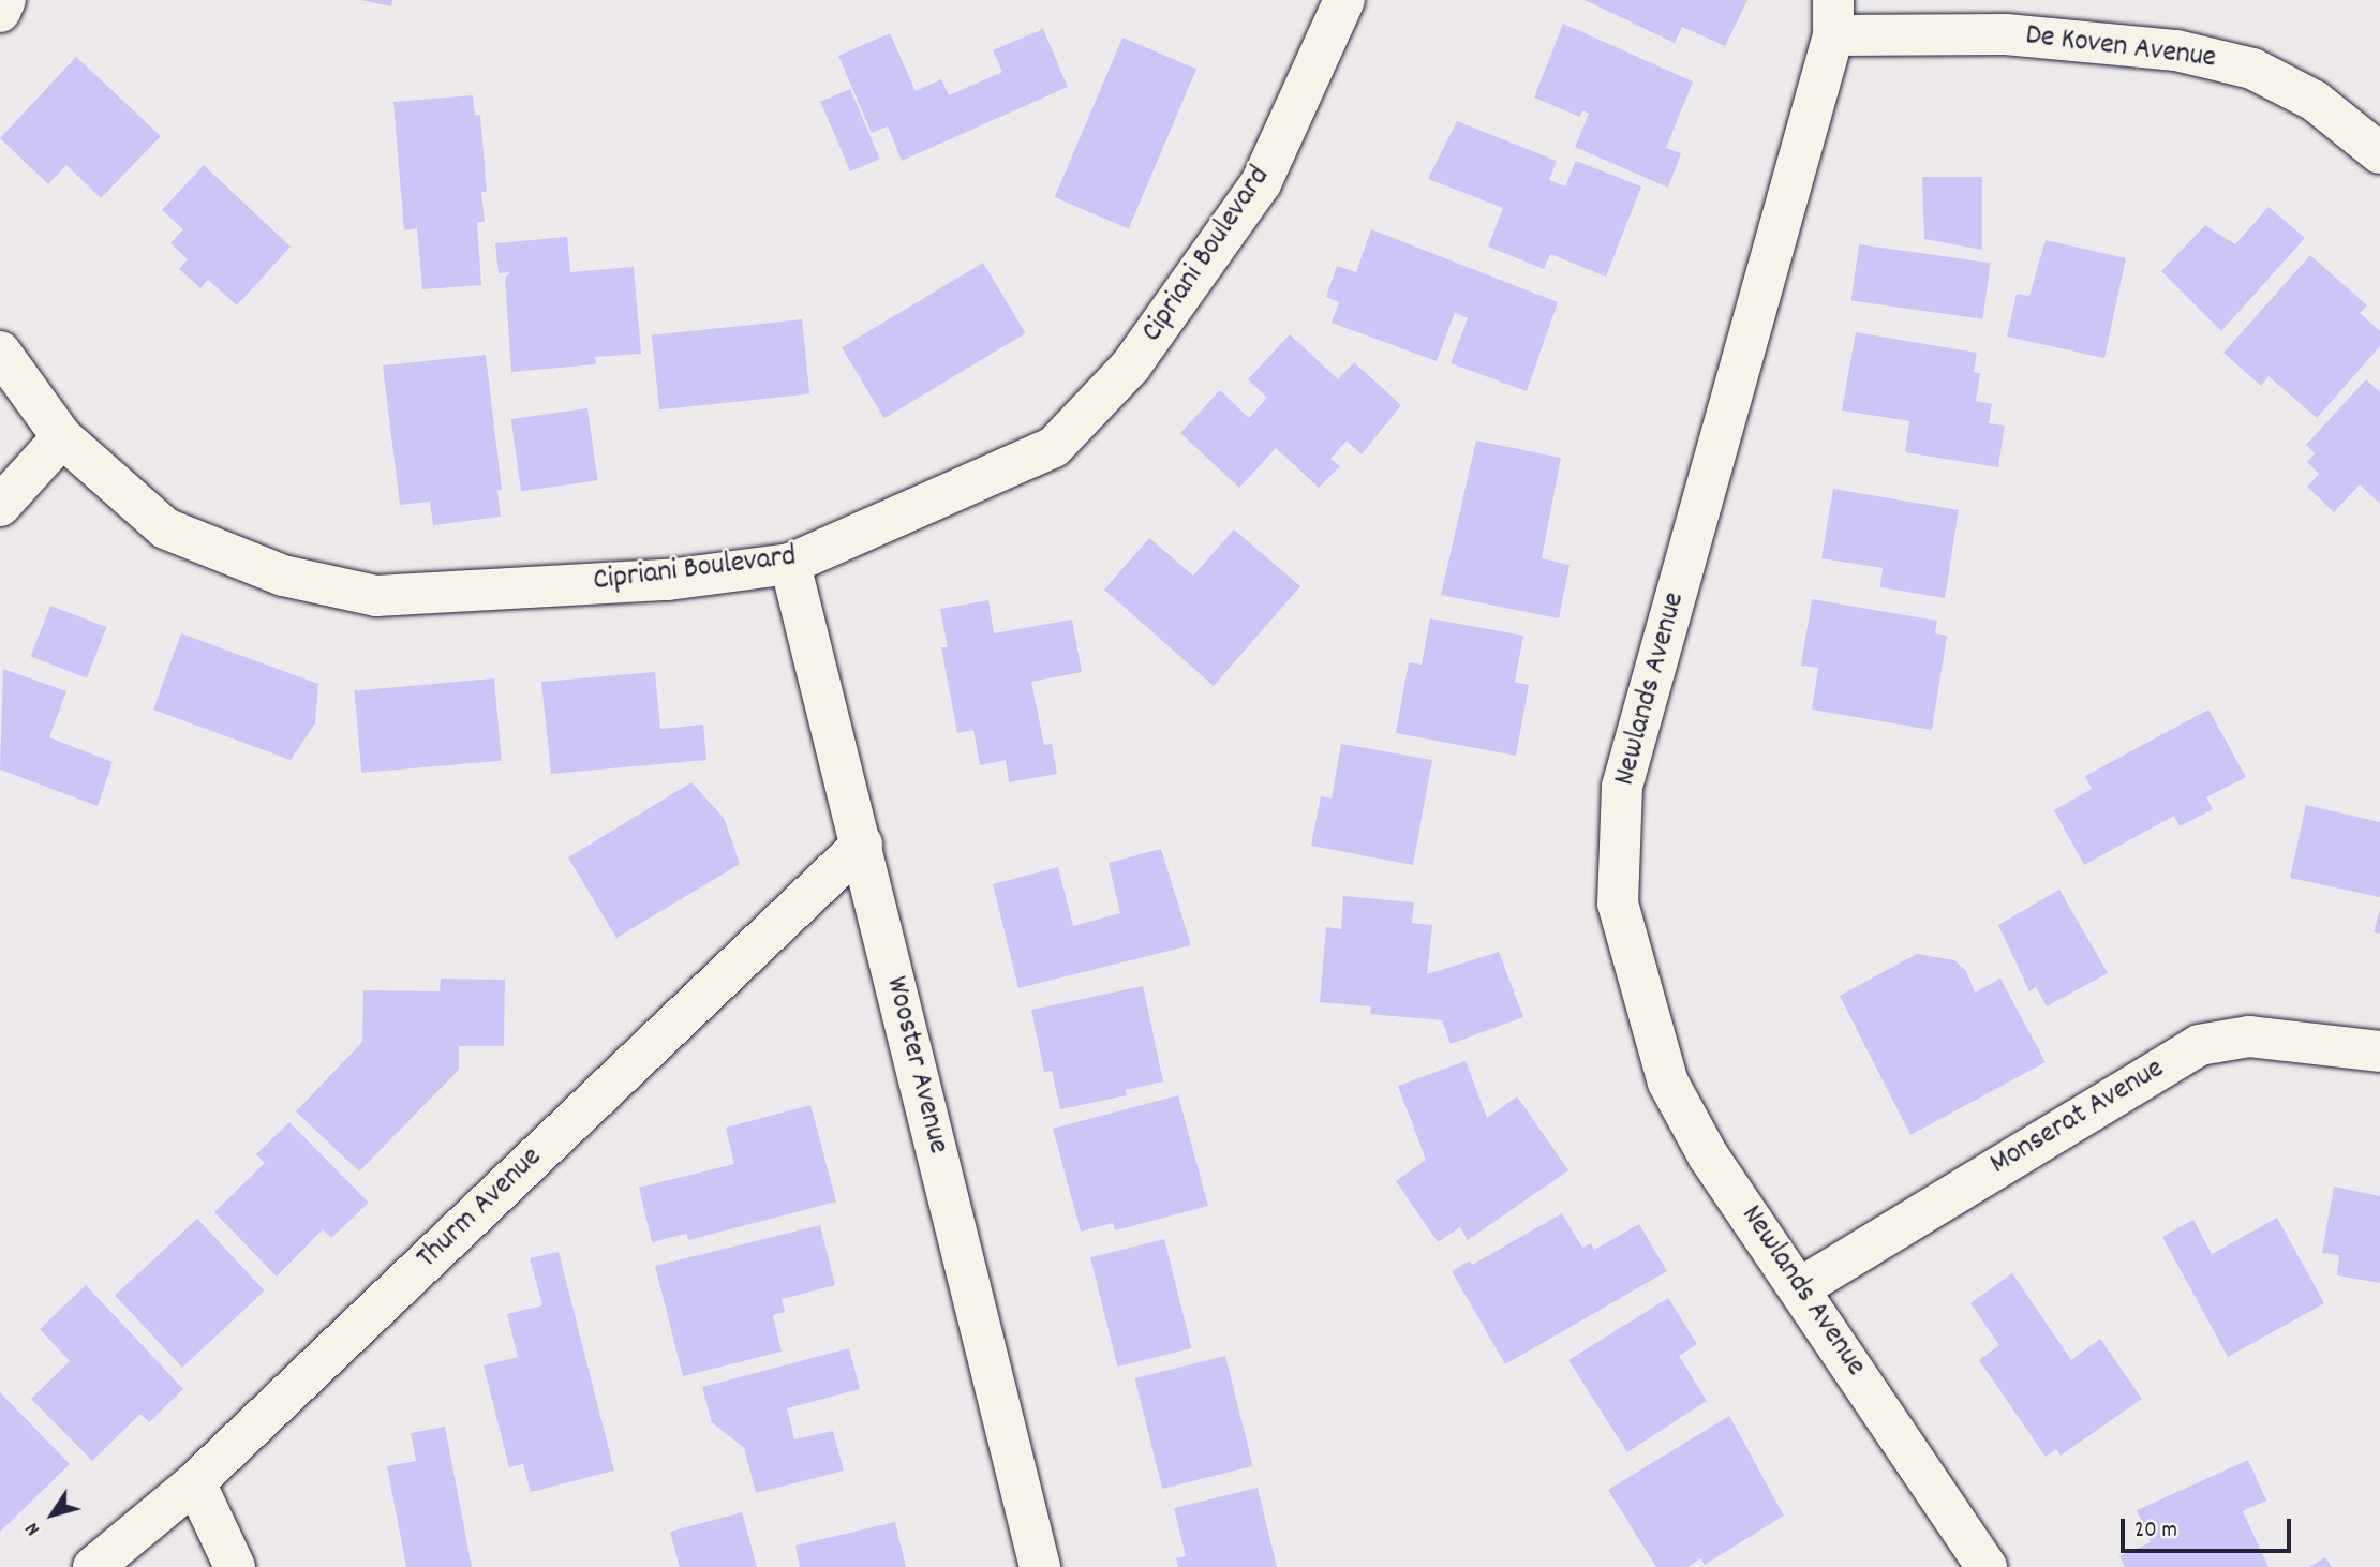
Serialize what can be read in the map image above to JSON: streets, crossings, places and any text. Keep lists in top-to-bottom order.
{
  "streets": {
    "street": [
      "De Koven Avenue",
      "Cipriani Boulevard",
      "Newlands Avenue",
      "Wooster Avenue",
      "Monserat Avenue",
      "Thurm Avenue"
    ]
  },
  "crossings": [
    ["De Koven Avenue", "Newlands Avenue"],
    ["Cipriani Boulevard", "Wooster Avenue"],
    ["Newlands Avenue", "Monserat Avenue"],
    ["Wooster Avenue", "Thurm Avenue"]
  ],
  "scale_bar": "20 m",
  "north": "bottom left"
}
